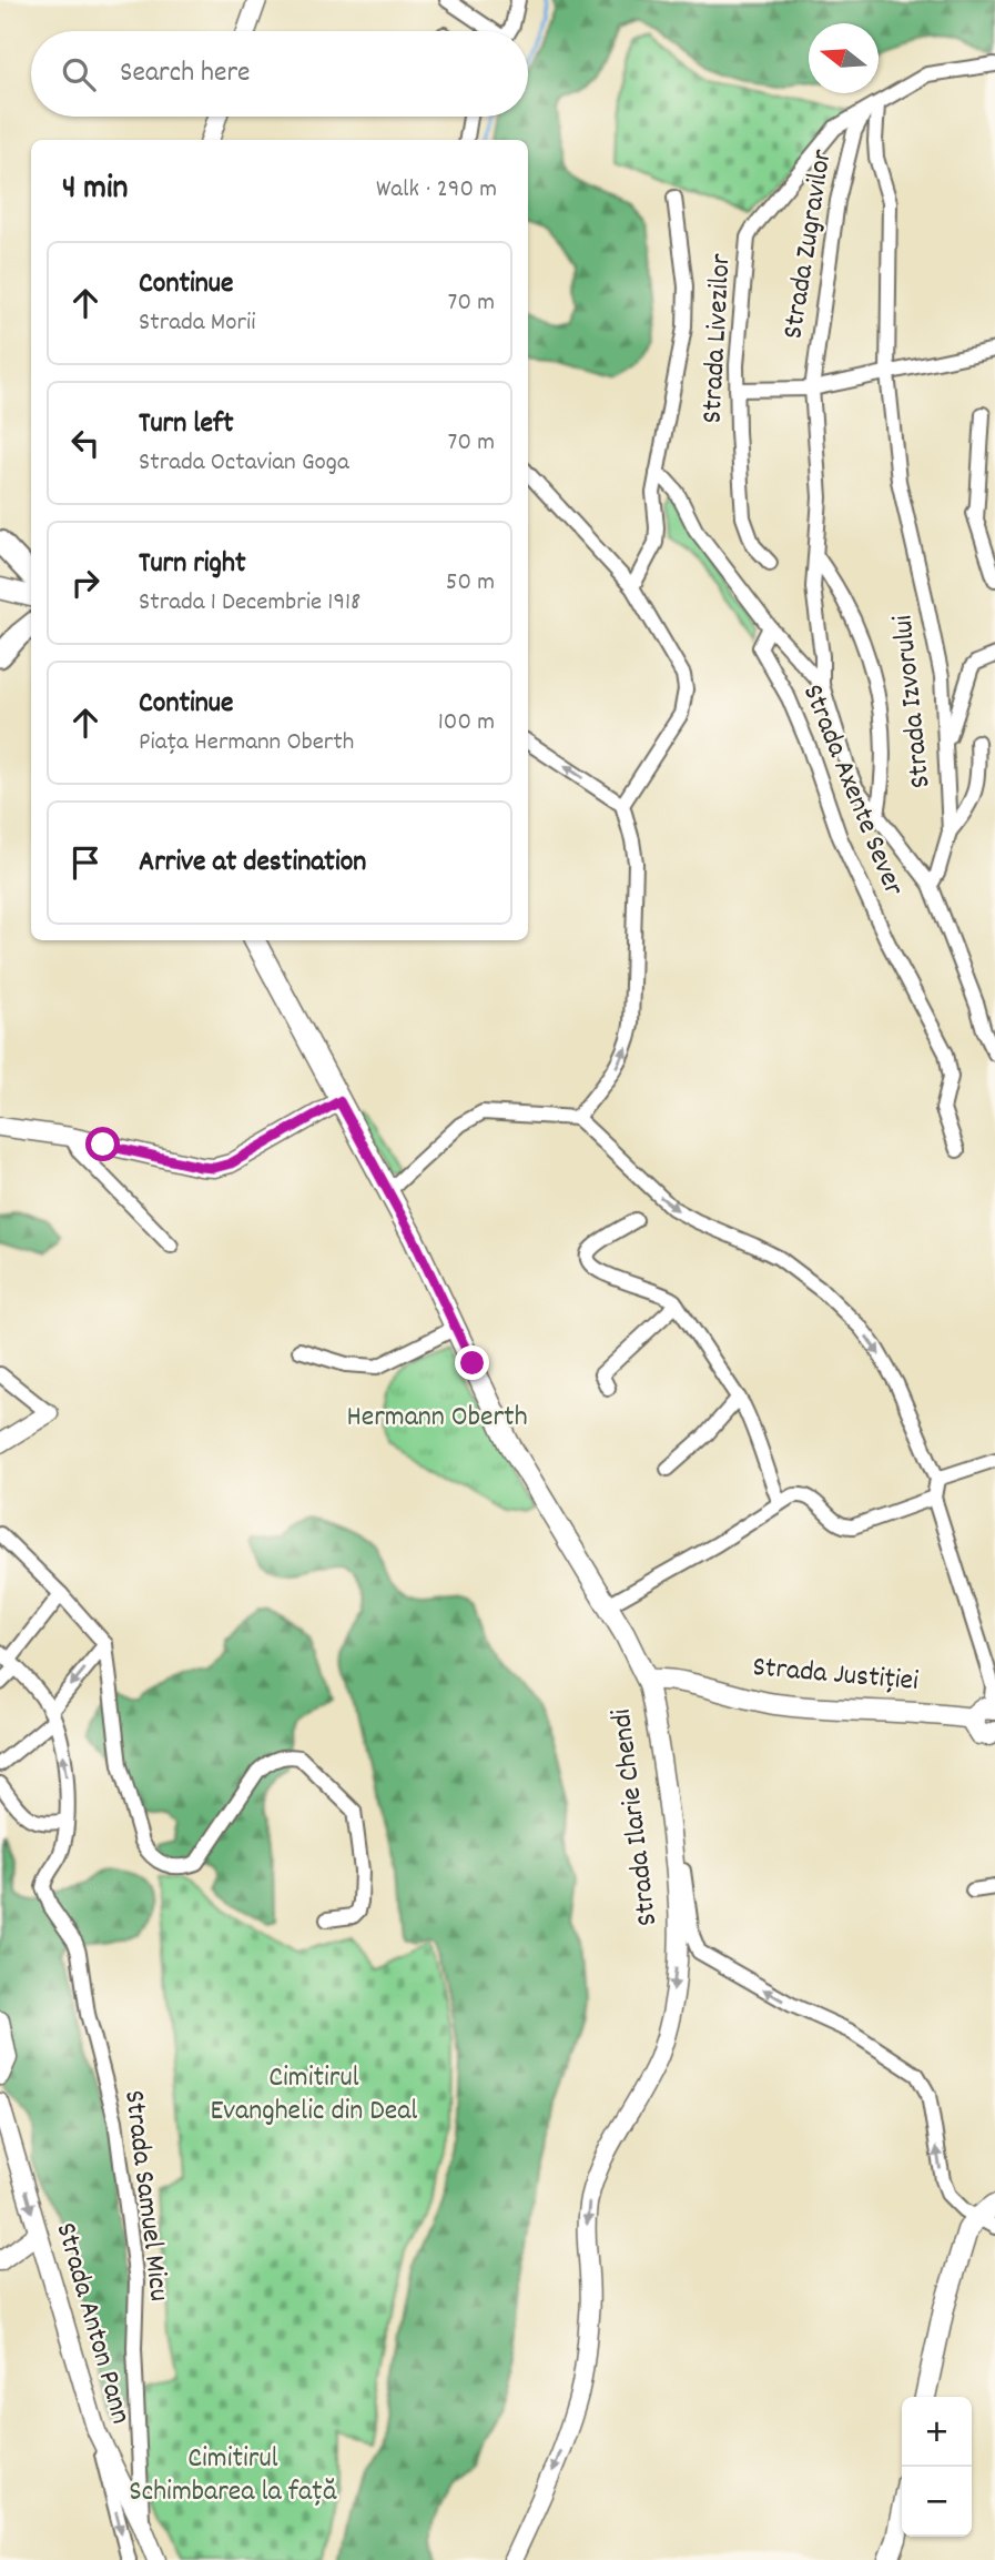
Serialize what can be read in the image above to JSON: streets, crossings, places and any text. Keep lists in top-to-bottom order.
{
  "streets": {
    "main road": ["Strada Justiției", "Strada Ilarie Chendi"],
    "street": [
      "Strada Zugravilor",
      "Strada Livezilor",
      "Strada Izvorului",
      "Strada Axente Sever",
      "Strada Samuel Micu",
      "Strada Anton Pann"
    ]
  },
  "crossings": [
    ["Strada Zugravilor", "Strada Livezilor"],
    ["Strada Zugravilor", "Strada Izvorului"],
    ["Strada Zugravilor", "Strada Axente Sever"],
    ["Strada Livezilor", "Strada Izvorului"],
    ["Strada Justiției", "Strada Ilarie Chendi"]
  ],
  "one_way": ["Strada Ilarie Chendi"],
  "parks": ["Hermann Oberth", "Cimitirul Evanghelic din Deal", "Cimitirul Schimbarea la față"],
  "north": "left",
  "page": {
    "search": "Search here",
    "heading": ["4 min", "Walk · 290 m"],
    "list": [
      ["Continue", "Strada Morii", "70 m"],
      ["Turn left", "Strada Octavian Goga", "70 m"],
      ["Turn right", "Strada 1 Decembrie 1918", "50 m"],
      ["Continue", "Piața Hermann Oberth", "100 m"],
      "Arrive at destination"
    ],
    "map_buttons": ["+", "−"]
  }
}
